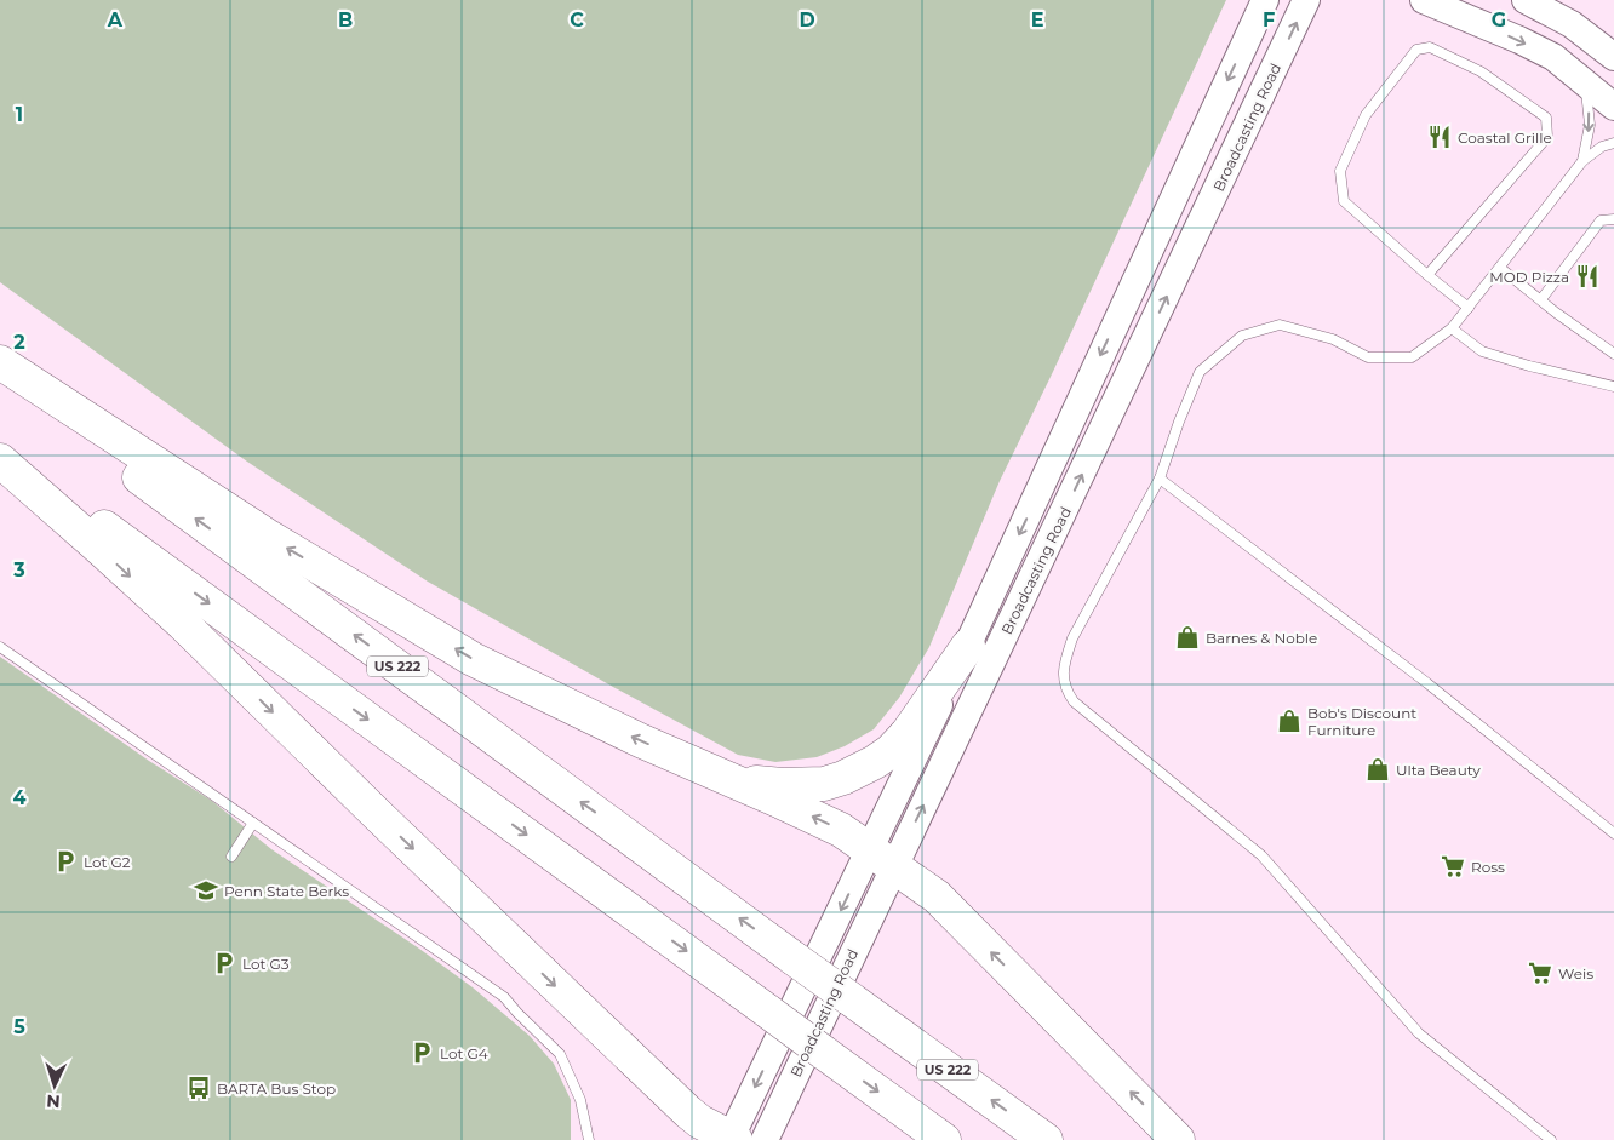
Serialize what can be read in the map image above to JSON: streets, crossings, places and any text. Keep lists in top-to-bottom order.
{
  "streets": {
    "highway": ["US 222"],
    "main road": ["Broadcasting Road"]
  },
  "places": {
    "restaurant": ["Coastal Grille", "MOD Pizza"],
    "shop": ["Barnes & Noble", "Bob's Discount Furniture", "Ulta Beauty"],
    "parking": ["Lot G2", "Lot G3", "Lot G4"],
    "supermarket": ["Ross", "Weis"],
    "school or university": ["Penn State Berks"],
    "bus stop": ["BARTA Bus Stop"]
  },
  "north": "bottom",
  "grid": {
    "columns": [
      "A",
      "B",
      "C",
      "D",
      "E",
      "F",
      "G"
    ],
    "rows": [
      "1",
      "2",
      "3",
      "4",
      "5"
    ]
  }
}
